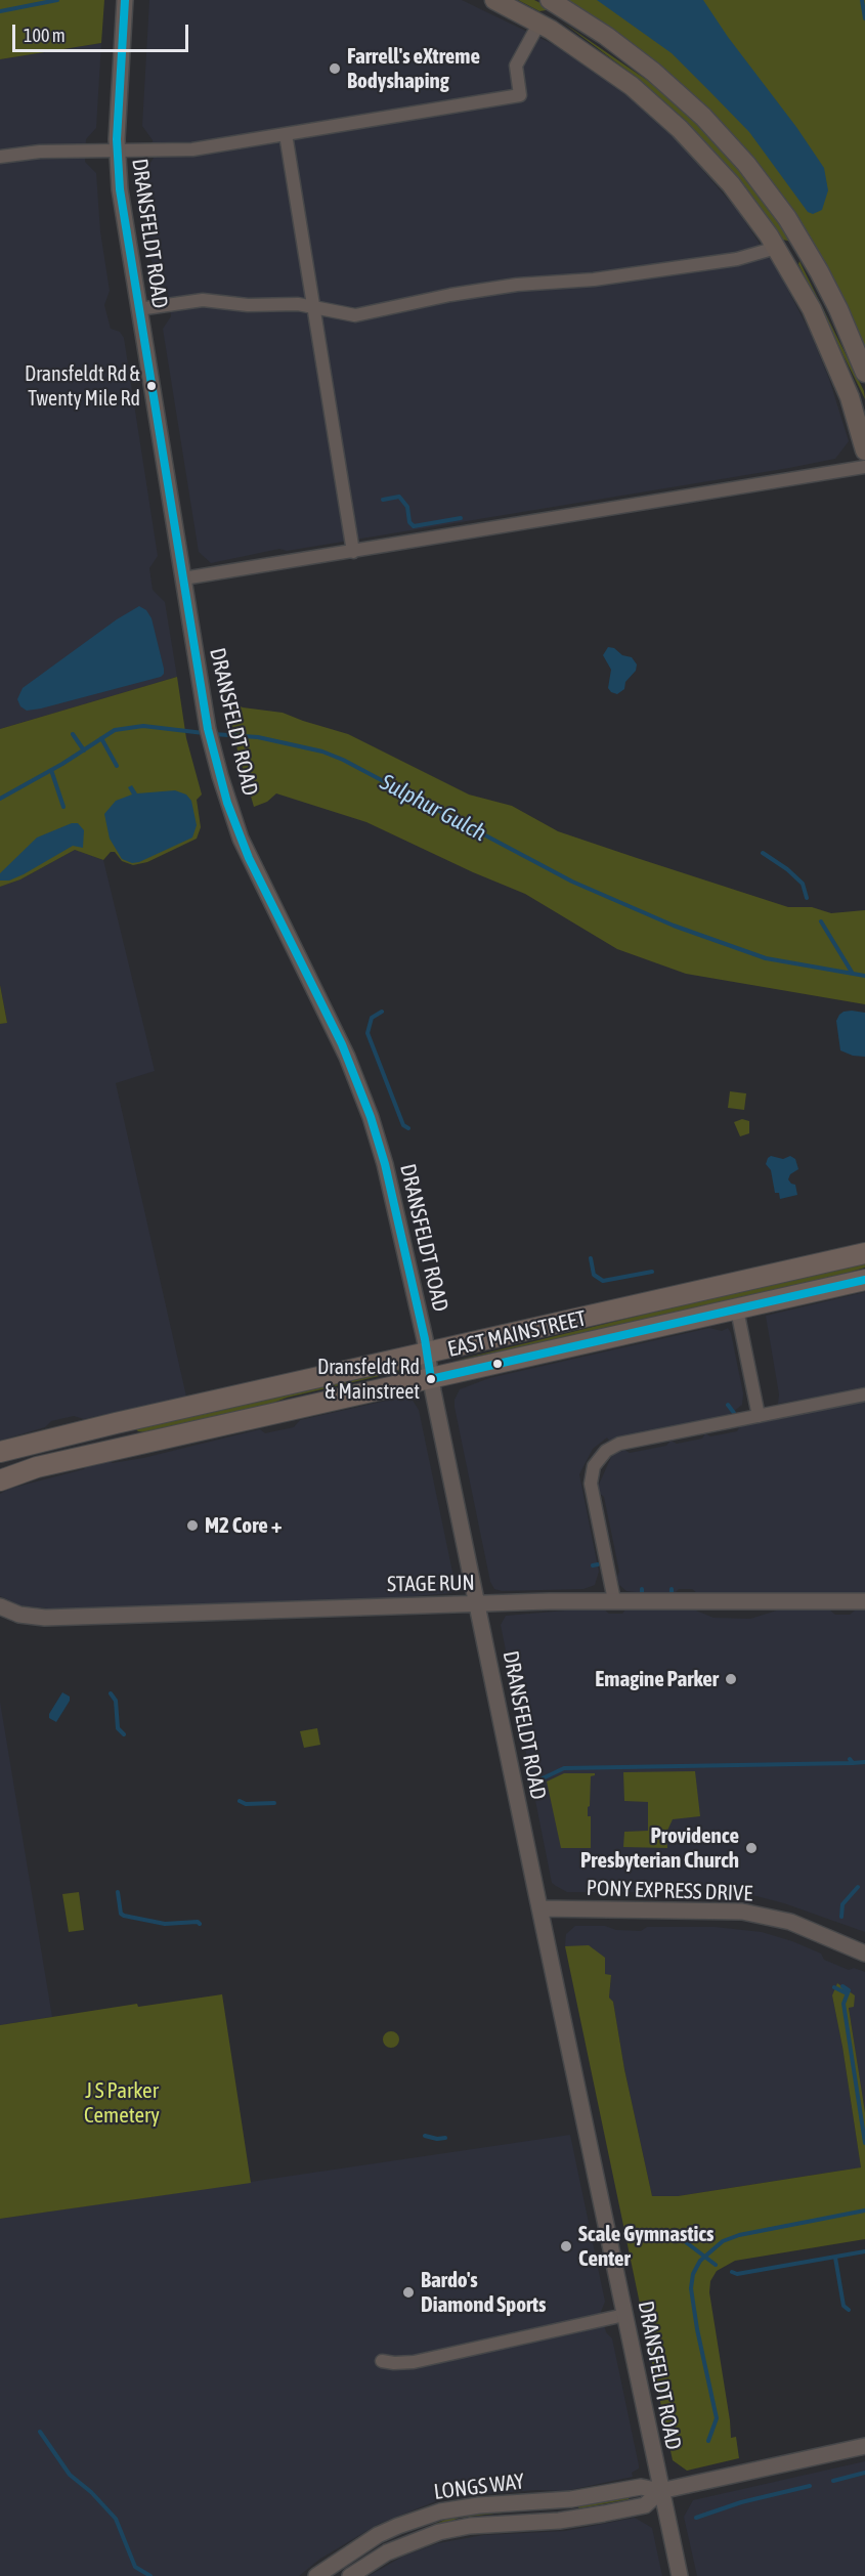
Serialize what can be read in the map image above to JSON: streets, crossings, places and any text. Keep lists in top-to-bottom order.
{
  "streets": {
    "main road": ["EAST MAINSTREET"],
    "street": [
      "DRANSFELDT ROAD",
      "STAGE RUN",
      "PONY EXPRESS DRIVE",
      "LONGS WAY"
    ]
  },
  "crossings": [
    ["DRANSFELDT ROAD", "EAST MAINSTREET"],
    ["DRANSFELDT ROAD", "STAGE RUN"],
    ["DRANSFELDT ROAD", "PONY EXPRESS DRIVE"],
    ["DRANSFELDT ROAD", "LONGS WAY"]
  ],
  "water": ["Sulphur Gulch"],
  "parks": ["J S Parker Cemetery"],
  "places": [
    "Farrell's eXtreme Bodyshaping",
    "Dransfeldt Rd & Twenty Mile Rd",
    "Dransfeldt Rd & Mainstreet",
    "M2 Core +",
    "Emagine Parker",
    "Providence Presbyterian Church",
    "Scale Gymnastics Center",
    "Bardo's Diamond Sports"
  ],
  "scale_bar": "100 m"
}
